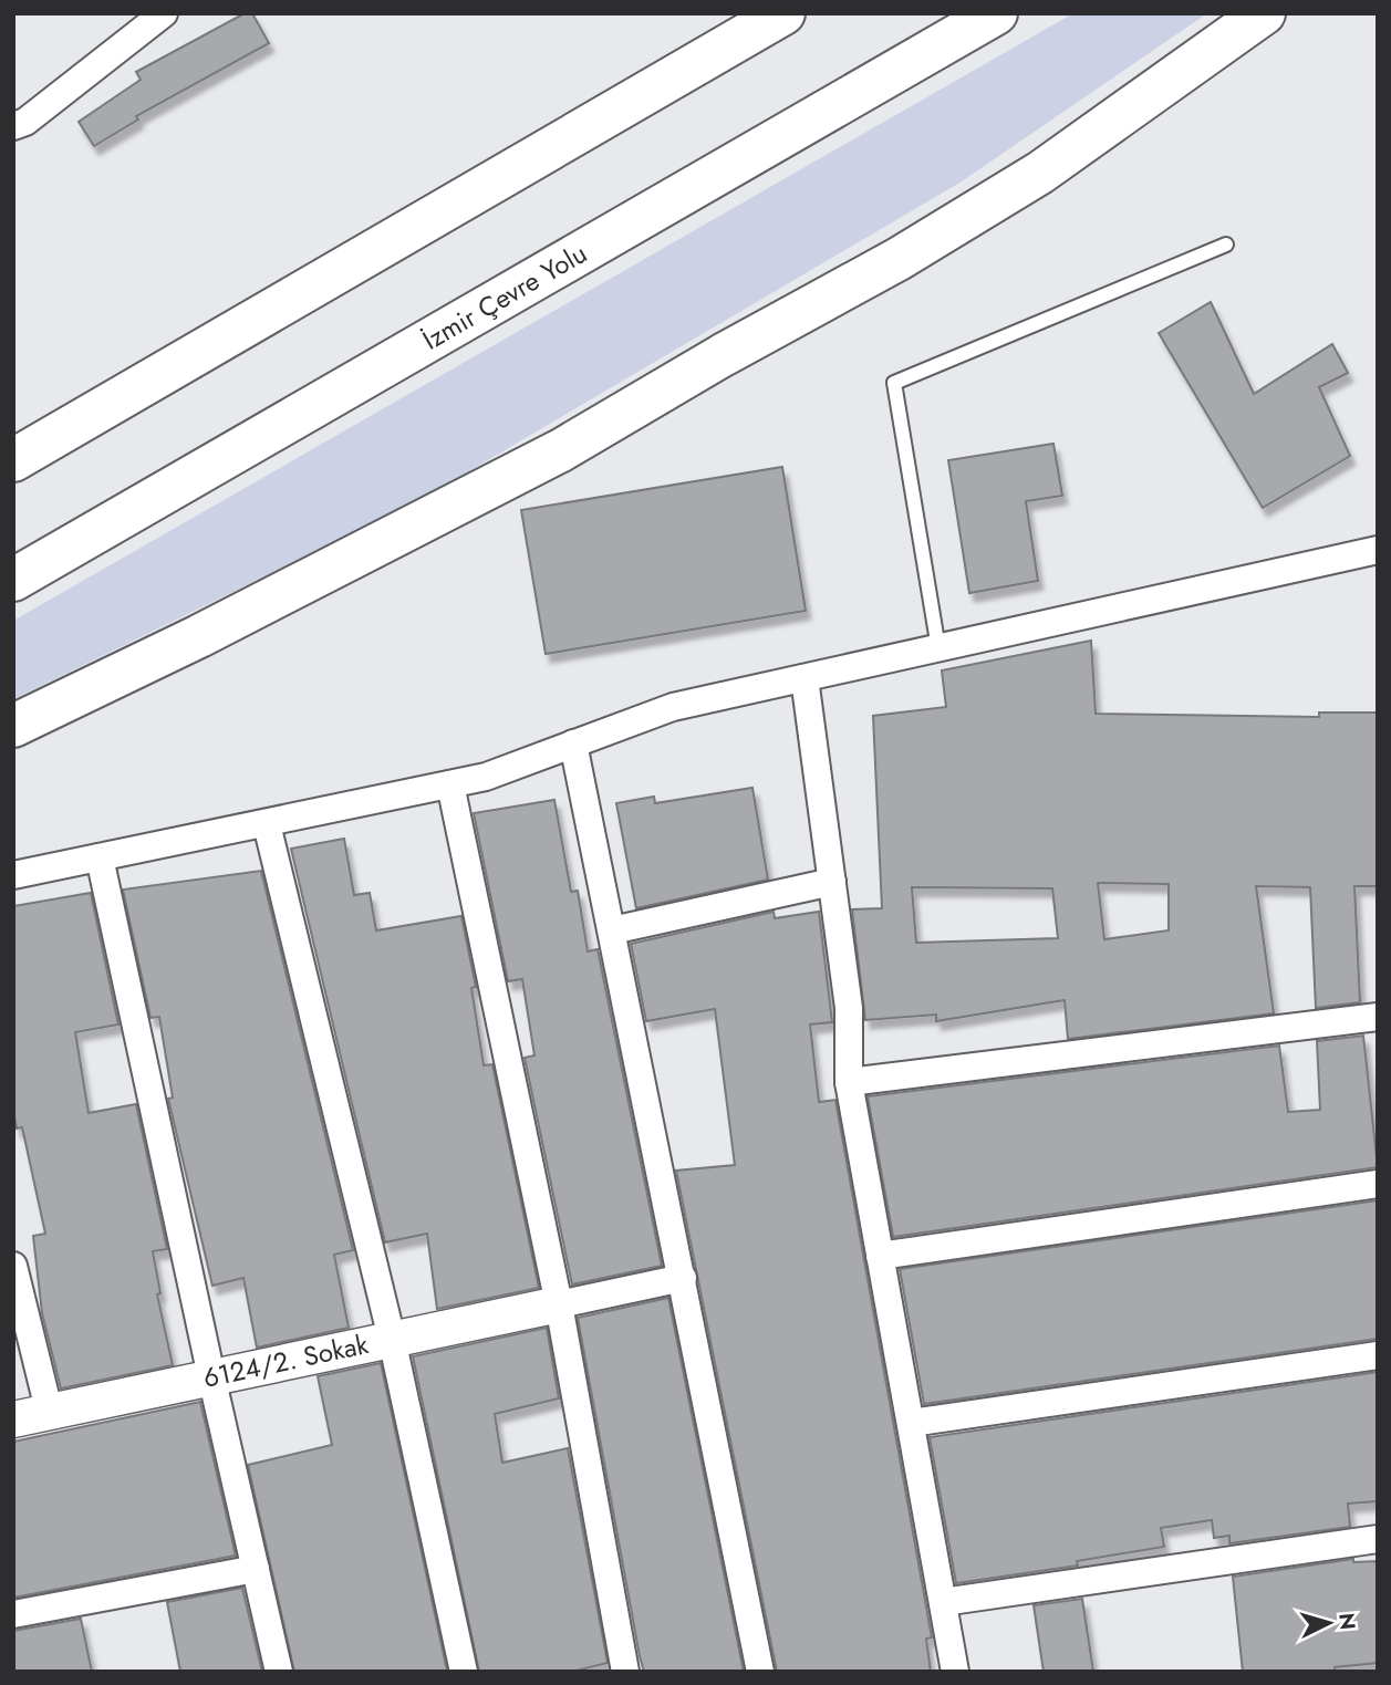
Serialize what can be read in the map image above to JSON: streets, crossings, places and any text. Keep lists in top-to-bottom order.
{
  "streets": {
    "highway": ["İzmir Çevre Yolu"],
    "street": ["6124/2. Sokak"]
  },
  "north": "right"
}
